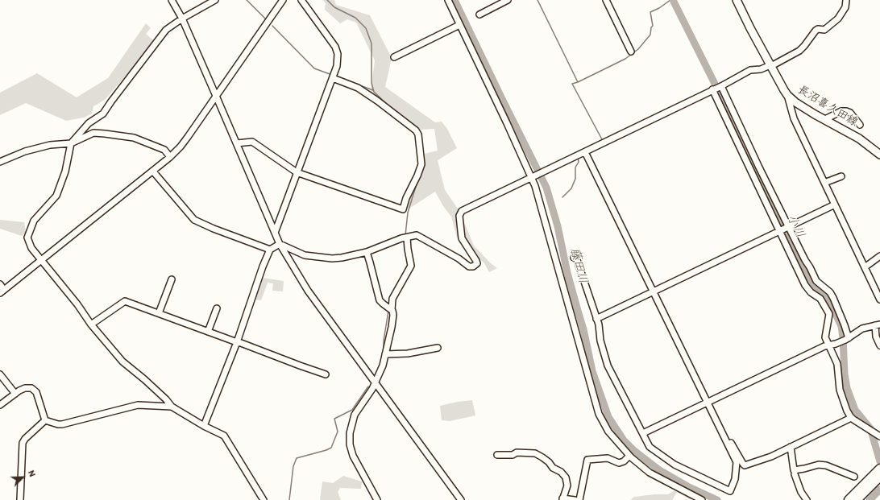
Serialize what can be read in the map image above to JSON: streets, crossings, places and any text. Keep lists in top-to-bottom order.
{
  "streets": {
    "main road": ["長沼喜久田線"]
  },
  "water": ["小川", "藤田川"],
  "north": "top right"
}
